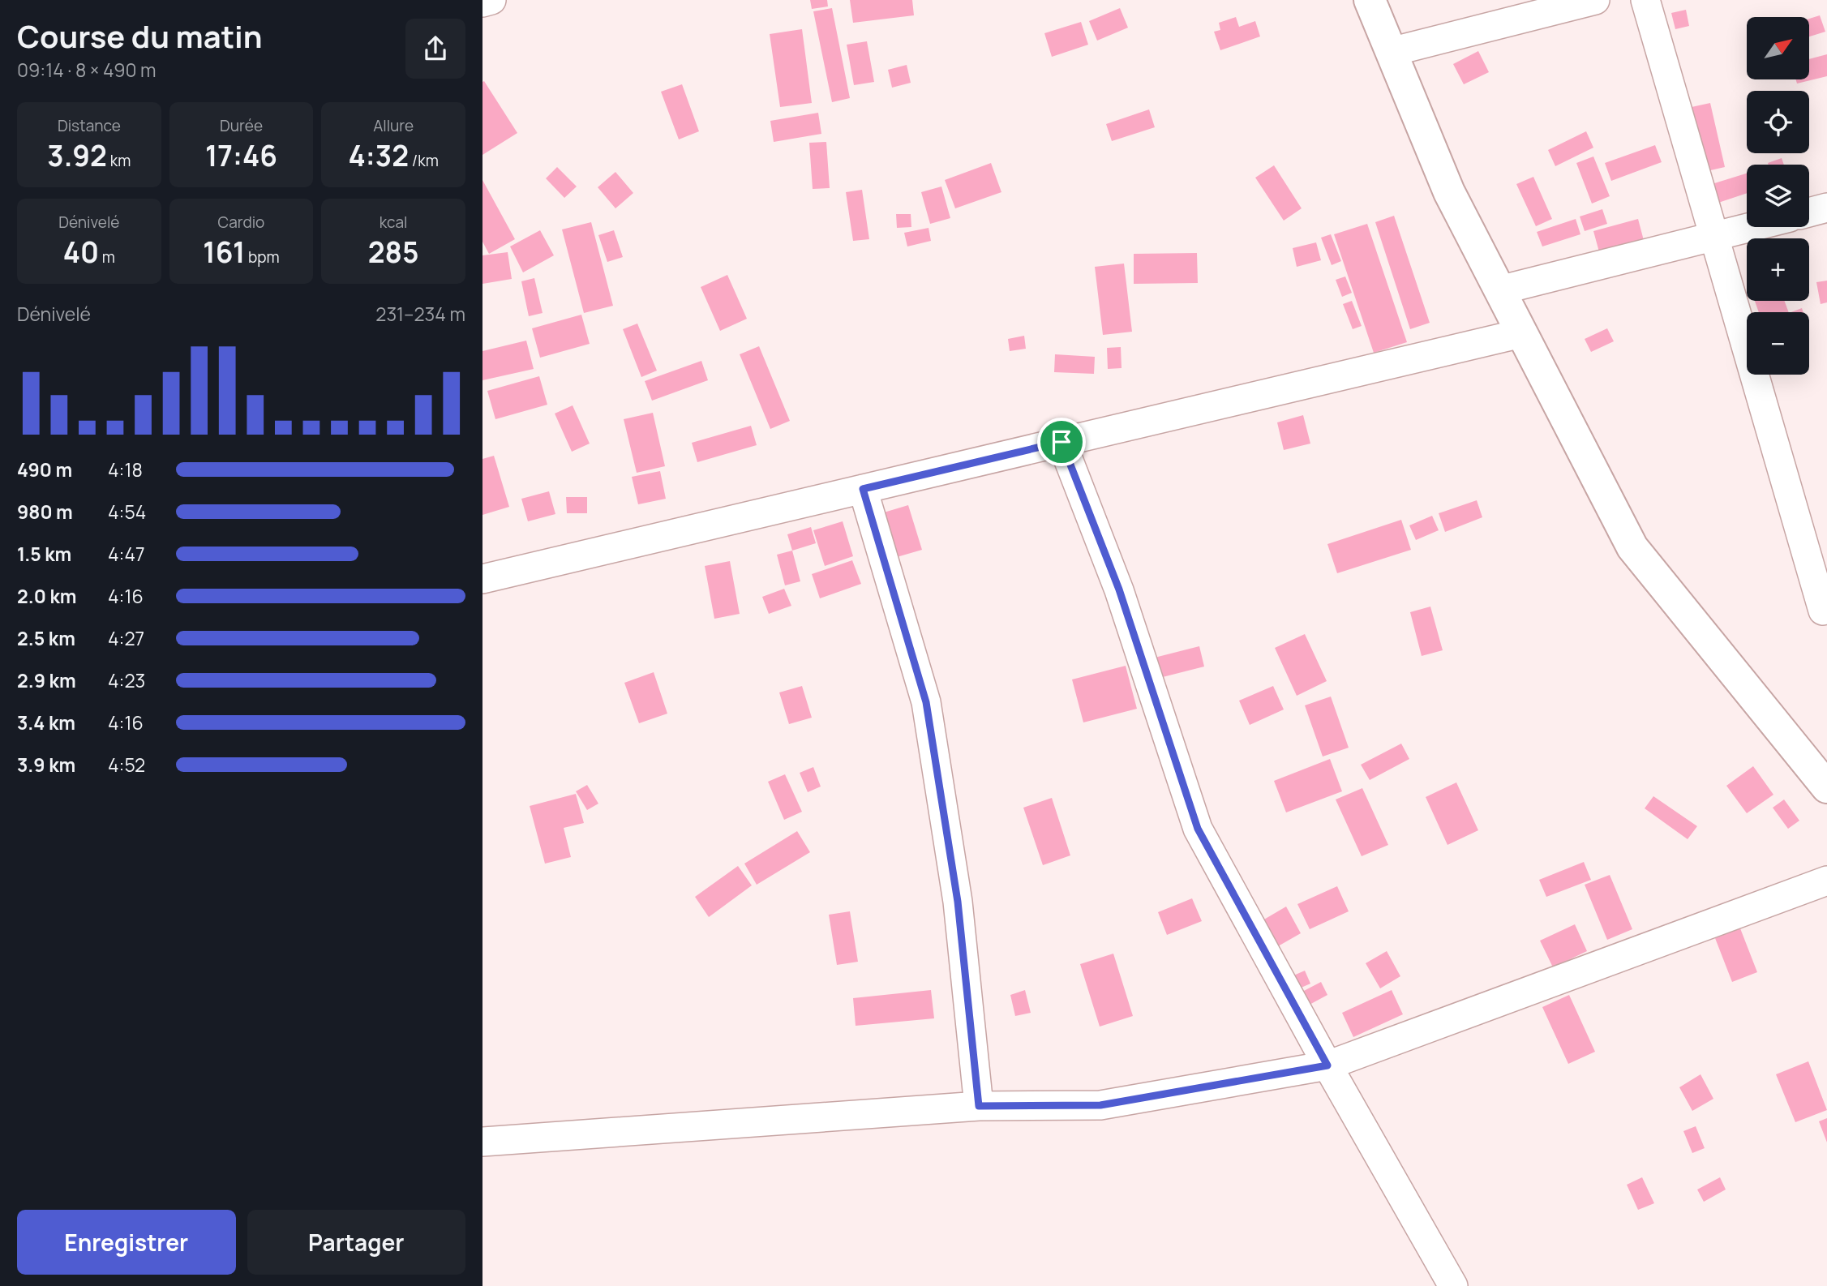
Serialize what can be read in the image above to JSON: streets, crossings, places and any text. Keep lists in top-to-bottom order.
{
  "north": "top right",
  "page": {
    "heading": ["Course du matin", "09:14 · 8 × 490 m"],
    "map_buttons": ["+", "−"],
    "stats": [
      ["Distance", "3.92 km"],
      ["Durée", "17:46"],
      ["Allure", "4:32 /km"],
      ["Dénivelé", "40 m"],
      ["Cardio", "161 bpm"],
      ["kcal", "285"]
    ],
    "chart": ["Dénivelé", "231–234 m"],
    "list": [
      {
        "name": "490 m",
        "note": "4:18"
      },
      {
        "name": "980 m",
        "note": "4:54"
      },
      {
        "name": "1.5 km",
        "note": "4:47"
      },
      {
        "name": "2.0 km",
        "note": "4:16"
      },
      {
        "name": "2.5 km",
        "note": "4:27"
      },
      {
        "name": "2.9 km",
        "note": "4:23"
      },
      {
        "name": "3.4 km",
        "note": "4:16"
      },
      {
        "name": "3.9 km",
        "note": "4:52"
      }
    ],
    "buttons": ["Enregistrer", "Partager"]
  }
}
